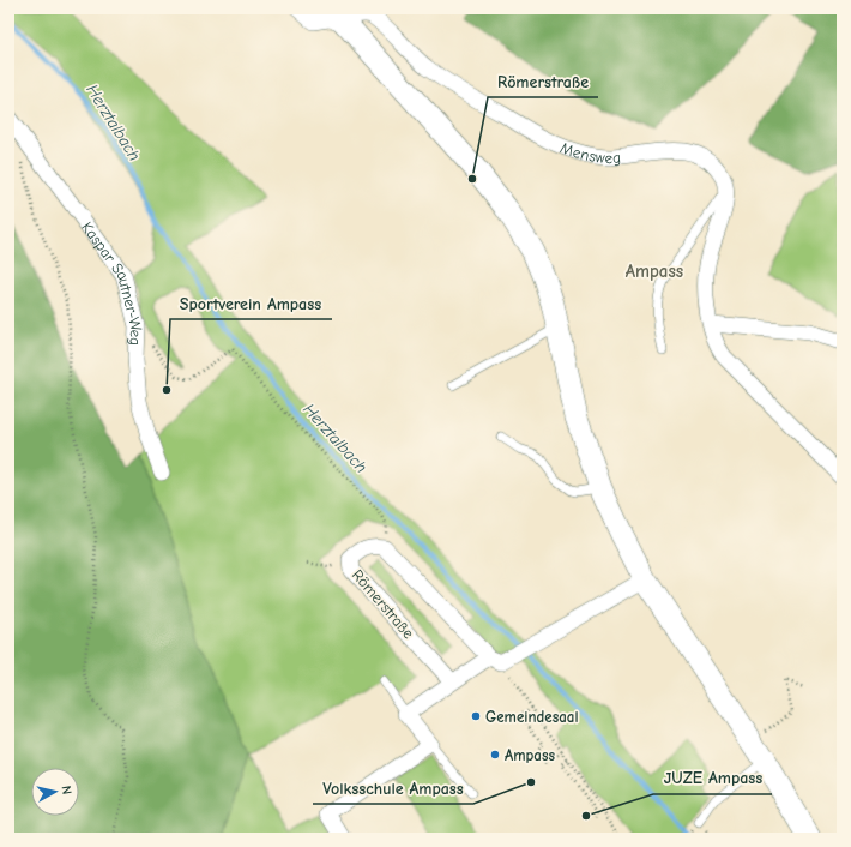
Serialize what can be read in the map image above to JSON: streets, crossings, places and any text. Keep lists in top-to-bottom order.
{
  "streets": {
    "street": ["Mensweg", "Kaspar Sautner-Weg", "Römerstraße"]
  },
  "districts": ["Ampass"],
  "water": ["Herztalbach"],
  "places": [
    "Römerstraße",
    "Sportverein Ampass",
    "Gemeindesaal",
    "Ampass",
    "Volksschule Ampass",
    "JUZE Ampass"
  ],
  "north": "right"
}
